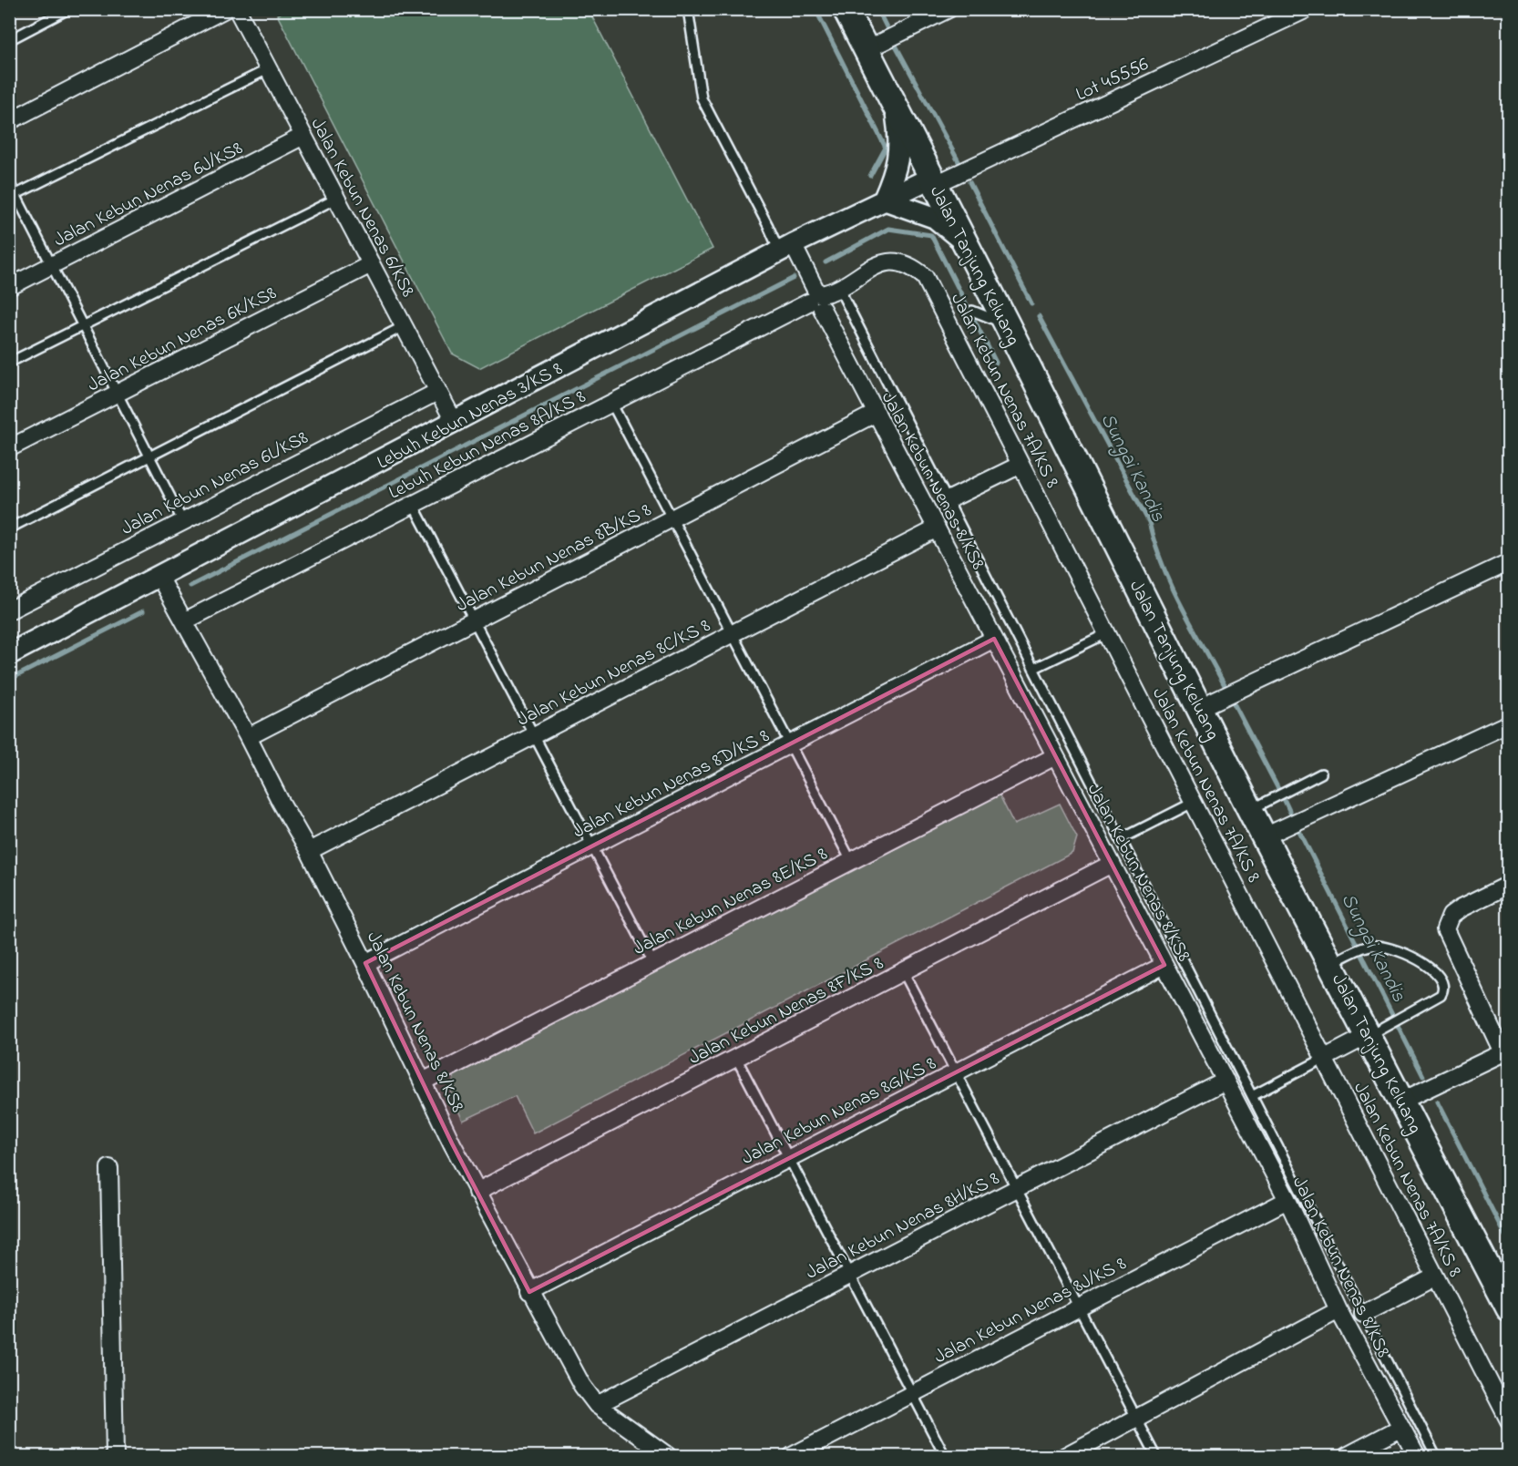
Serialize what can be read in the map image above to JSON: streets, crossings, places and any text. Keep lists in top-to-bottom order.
{
  "streets": {
    "main road": ["Jalan Tanjung Keluang"],
    "street": [
      "Lot 45556",
      "Jalan Kebun Nenas 6J/KS8",
      "Jalan Kebun Nenas 6/KS8",
      "Jalan Kebun Nenas 6K/KS8",
      "Jalan Kebun Nenas 7A/KS 8",
      "Lebuh Kebun Nenas 3/KS 8",
      "Lebuh Kebun Nenas 8A/KS 8",
      "Jalan Kebun Nenas 8/KS8",
      "Jalan Kebun Nenas 6L/KS8",
      "Jalan Kebun Nenas 8B/KS 8",
      "Jalan Kebun Nenas 8C/KS 8",
      "Jalan Kebun Nenas 8D/KS 8",
      "Jalan Kebun Nenas 8E/KS 8",
      "Jalan Kebun Nenas 8F/KS 8",
      "Jalan Kebun Nenas 8G/KS 8",
      "Jalan Kebun Nenas 8H/KS 8",
      "Jalan Kebun Nenas 8J/KS 8"
    ]
  },
  "crossings": [
    ["Lot 45556", "Jalan Tanjung Keluang"],
    ["Lot 45556", "Lebuh Kebun Nenas 3/KS 8"],
    ["Jalan Kebun Nenas 6J/KS8", "Jalan Kebun Nenas 6/KS8"],
    ["Jalan Kebun Nenas 6/KS8", "Jalan Kebun Nenas 6K/KS8"],
    ["Jalan Kebun Nenas 6/KS8", "Lebuh Kebun Nenas 3/KS 8"],
    ["Jalan Kebun Nenas 6/KS8", "Jalan Kebun Nenas 6L/KS8"],
    ["Jalan Tanjung Keluang", "Lebuh Kebun Nenas 3/KS 8"],
    ["Jalan Kebun Nenas 7A/KS 8", "Lebuh Kebun Nenas 8A/KS 8"],
    ["Jalan Kebun Nenas 7A/KS 8", "Jalan Kebun Nenas 8/KS8"],
    ["Lebuh Kebun Nenas 3/KS 8", "Jalan Kebun Nenas 8/KS8"],
    ["Lebuh Kebun Nenas 8A/KS 8", "Jalan Kebun Nenas 8/KS8"],
    ["Jalan Kebun Nenas 8/KS8", "Jalan Kebun Nenas 8B/KS 8"],
    ["Jalan Kebun Nenas 8/KS8", "Jalan Kebun Nenas 8C/KS 8"],
    ["Jalan Kebun Nenas 8/KS8", "Jalan Kebun Nenas 8D/KS 8"],
    ["Jalan Kebun Nenas 8/KS8", "Jalan Kebun Nenas 8E/KS 8"],
    ["Jalan Kebun Nenas 8/KS8", "Jalan Kebun Nenas 8F/KS 8"],
    ["Jalan Kebun Nenas 8/KS8", "Jalan Kebun Nenas 8G/KS 8"],
    ["Jalan Kebun Nenas 8/KS8", "Jalan Kebun Nenas 8H/KS 8"],
    ["Jalan Kebun Nenas 8/KS8", "Jalan Kebun Nenas 8J/KS 8"]
  ],
  "water": ["Sungai Kandis"]
}
